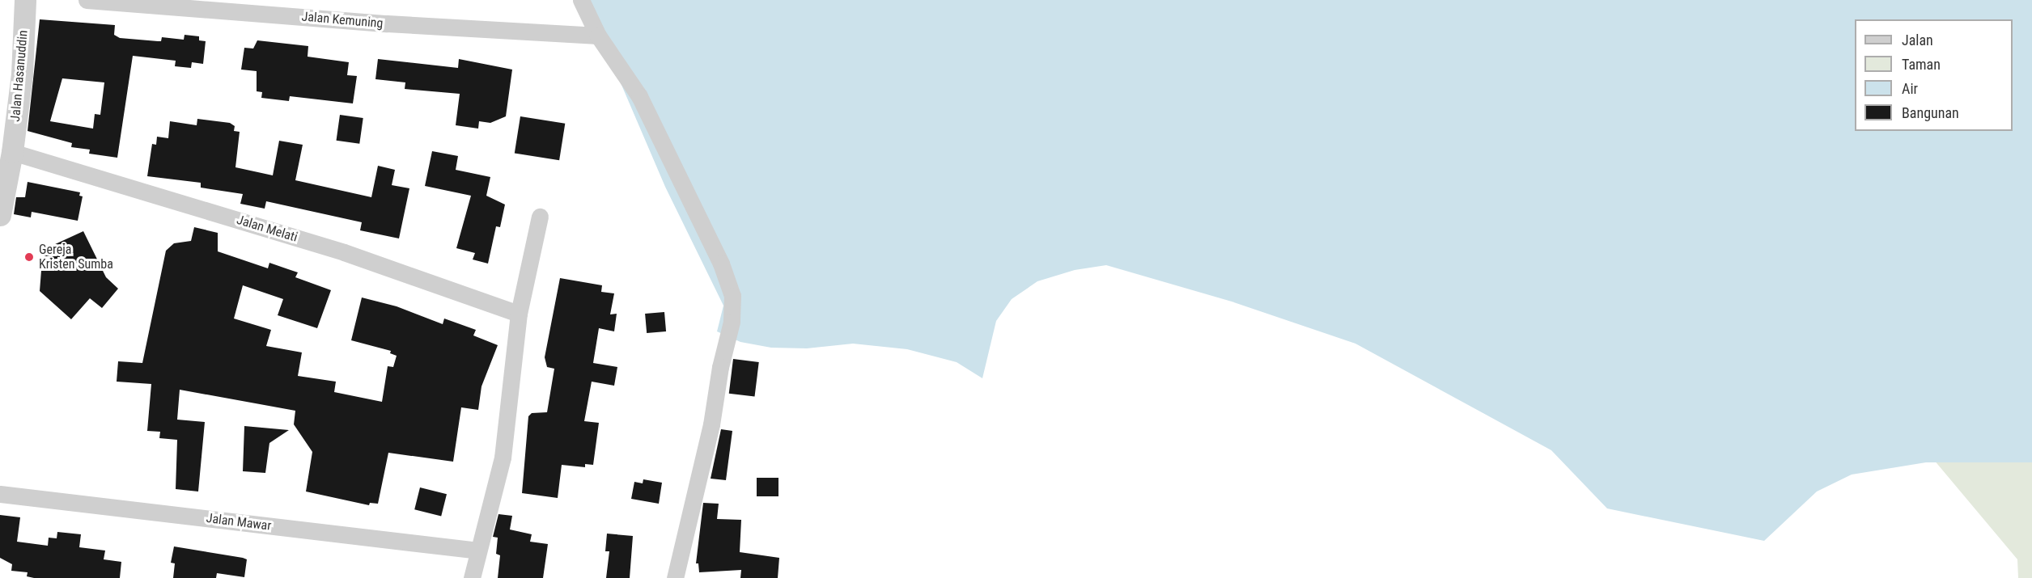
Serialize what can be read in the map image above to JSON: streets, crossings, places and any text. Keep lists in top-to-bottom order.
{
  "streets": {
    "street": [
      "Jalan Kemuning",
      "Jalan Hasanuddin",
      "Jalan Melati",
      "Jalan Mawar"
    ]
  },
  "crossings": [
    ["Jalan Hasanuddin", "Jalan Melati"]
  ],
  "places": ["Gereja Kristen Sumba"],
  "legend": [
    "Jalan",
    "Taman",
    "Air",
    "Bangunan"
  ]
}
